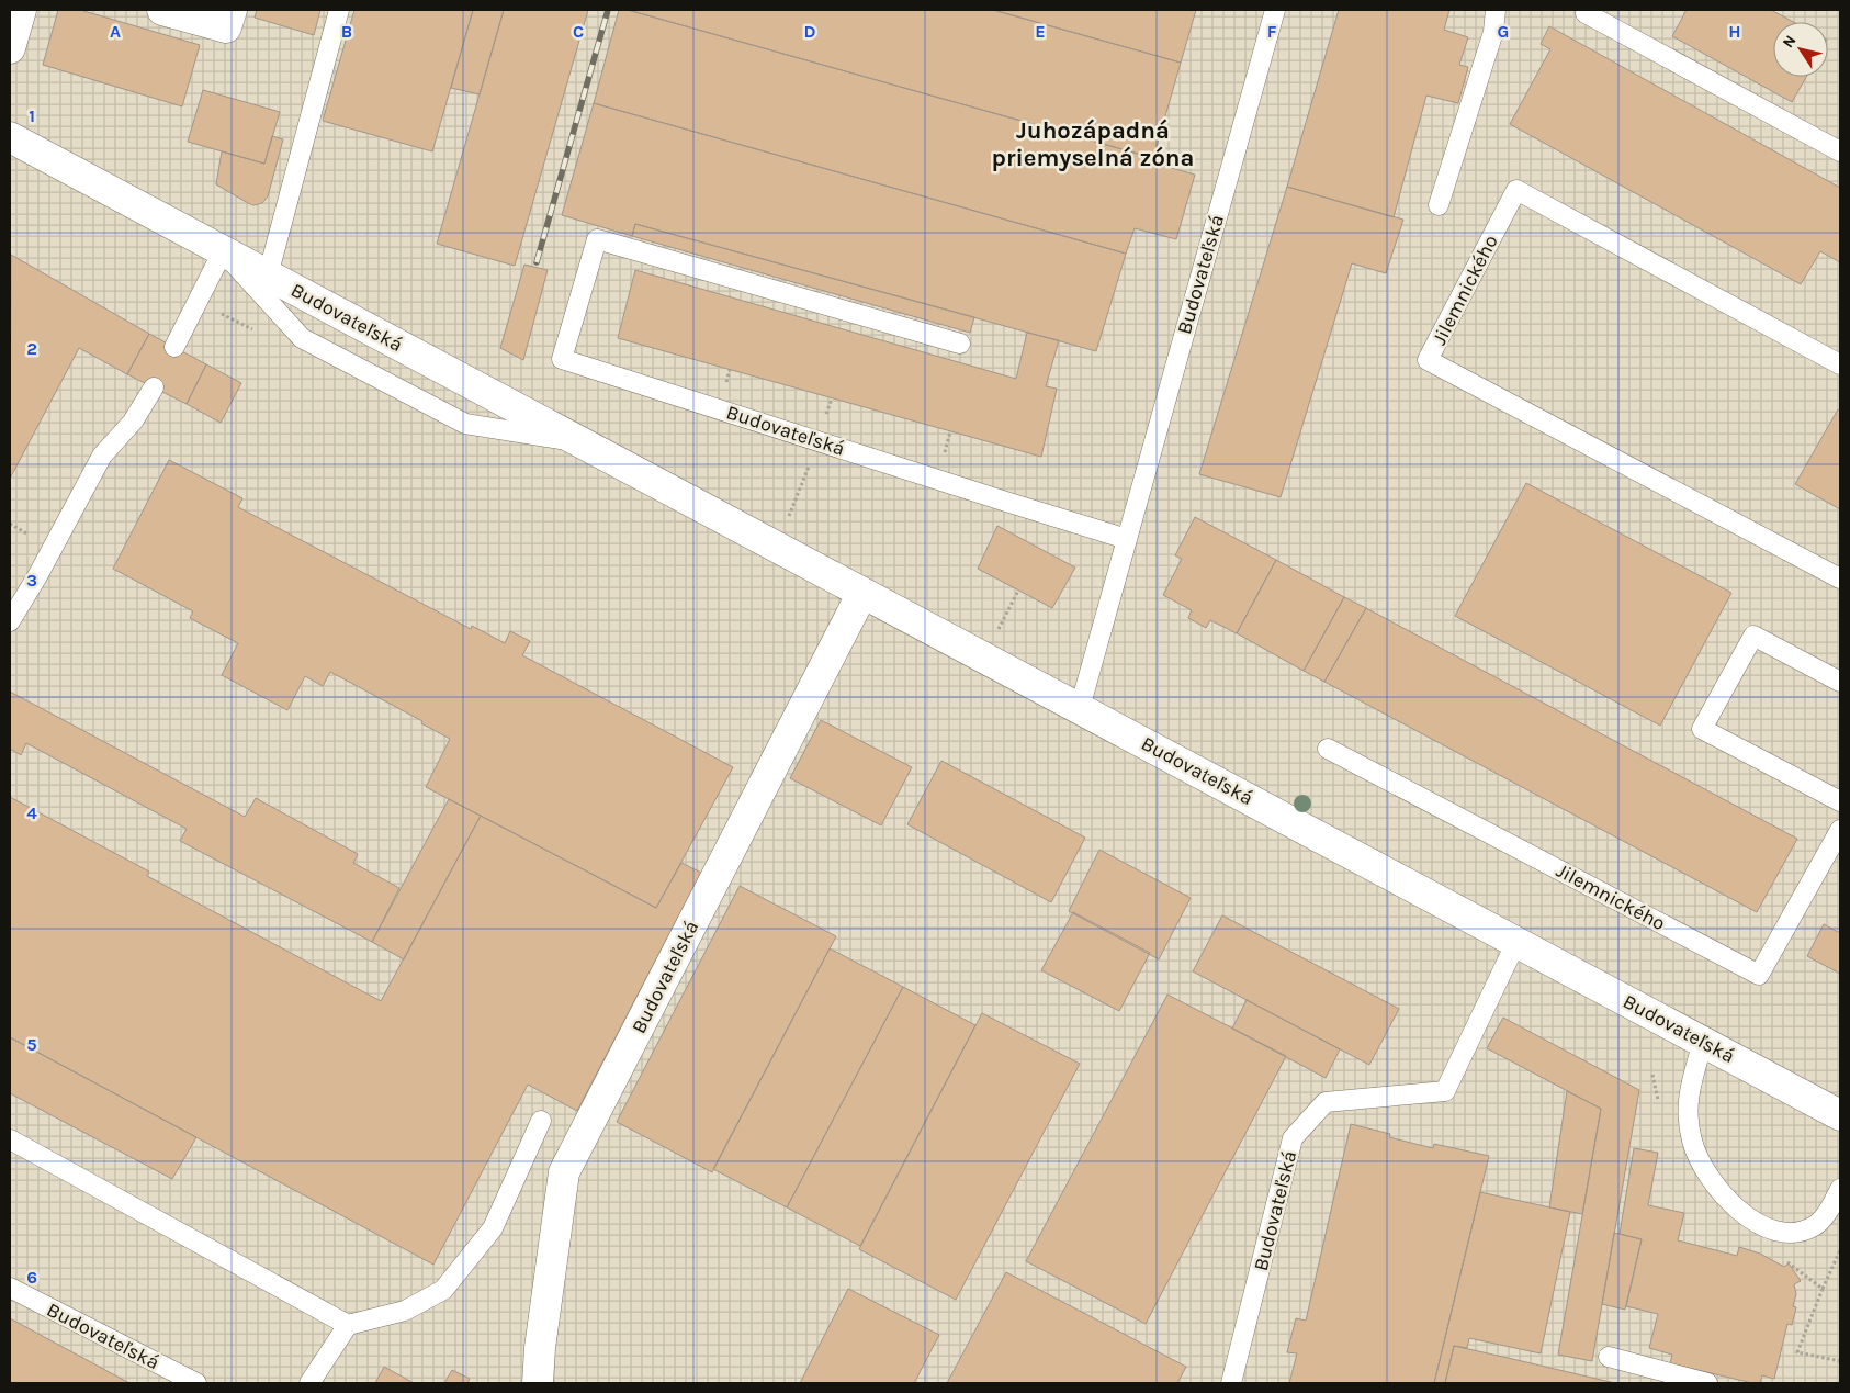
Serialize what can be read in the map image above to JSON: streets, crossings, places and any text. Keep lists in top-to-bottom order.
{
  "streets": {
    "street": ["Budovateľská"],
    "lane": ["Jilemnického"]
  },
  "districts": ["Juhozápadná priemyselná zóna"],
  "north": "top left",
  "grid": {
    "columns": [
      "A",
      "B",
      "C",
      "D",
      "E",
      "F",
      "G",
      "H"
    ],
    "rows": [
      "1",
      "2",
      "3",
      "4",
      "5",
      "6"
    ]
  }
}
